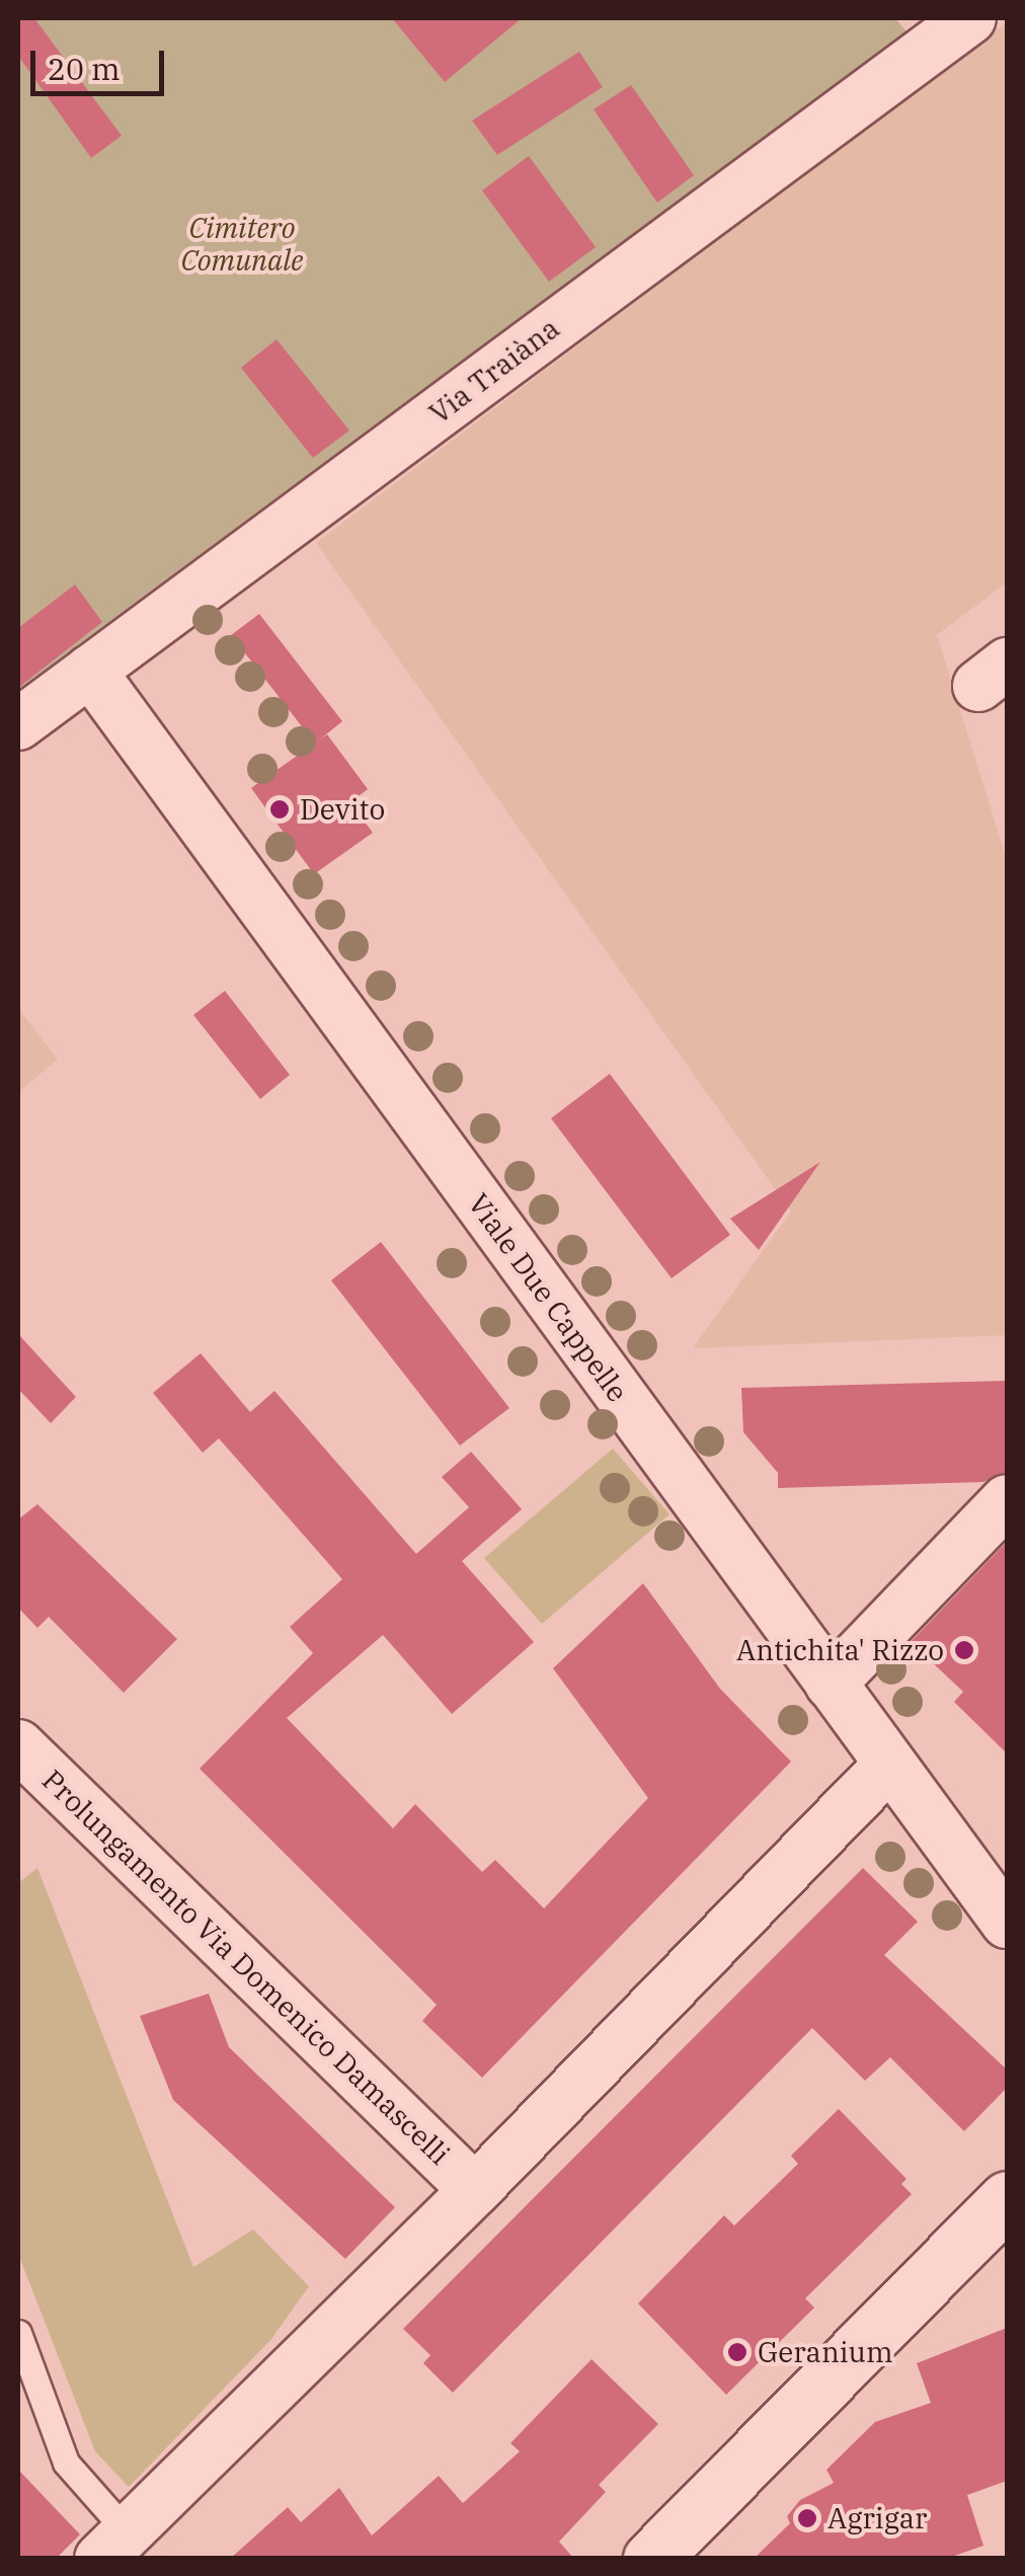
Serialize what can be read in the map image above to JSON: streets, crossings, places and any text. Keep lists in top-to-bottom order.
{
  "streets": {
    "street": ["Via Traiàna", "Viale Due Cappelle", "Prolungamento Via Domenico Damascelli"]
  },
  "crossings": [
    ["Via Traiàna", "Viale Due Cappelle"]
  ],
  "parks": ["Cimitero Comunale"],
  "places": [
    "Devito",
    "Antichita' Rizzo",
    "Geranium",
    "Agrigar"
  ],
  "scale_bar": "20 m"
}
